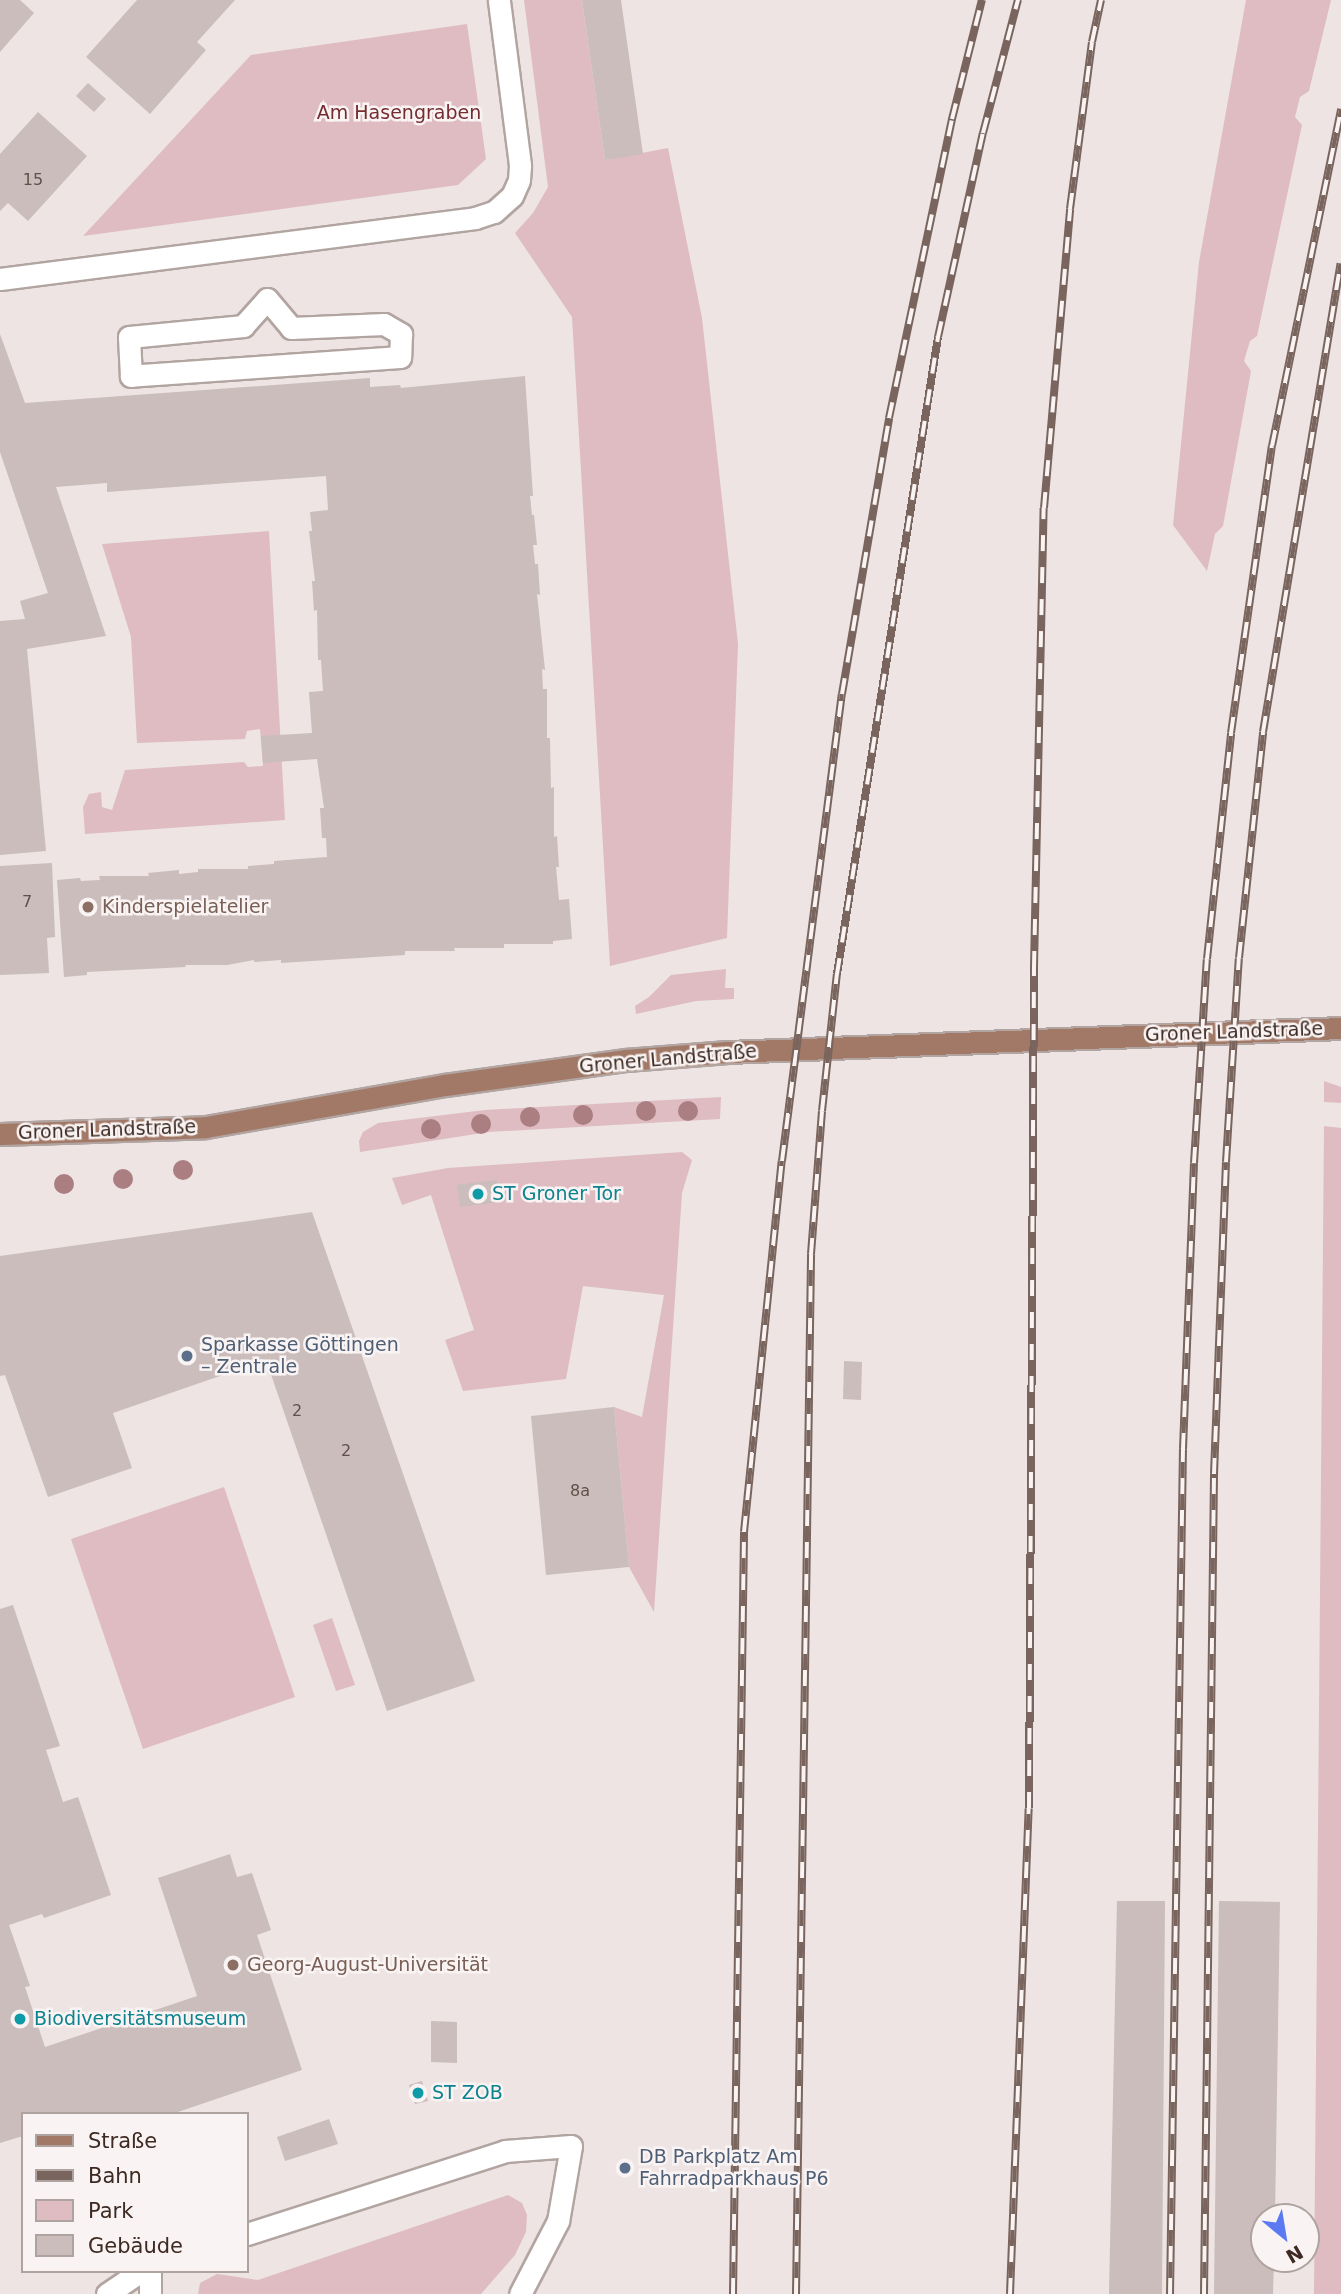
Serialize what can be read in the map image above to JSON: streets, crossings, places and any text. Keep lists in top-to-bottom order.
{
  "streets": {
    "main road": ["Groner Landstraße"]
  },
  "parks": ["Am Hasengraben"],
  "places": [
    "Kinderspielatelier",
    "ST Groner Tor",
    "Sparkasse Göttingen – Zentrale",
    "Georg-August-Universität",
    "Biodiversitätsmuseum",
    "ST ZOB",
    "DB Parkplatz Am Fahrradparkhaus P6"
  ],
  "house_numbers": [
    "15",
    "7",
    "2",
    "2",
    "8a"
  ],
  "legend": [
    "Straße",
    "Bahn",
    "Park",
    "Gebäude"
  ],
  "north": "bottom right"
}
